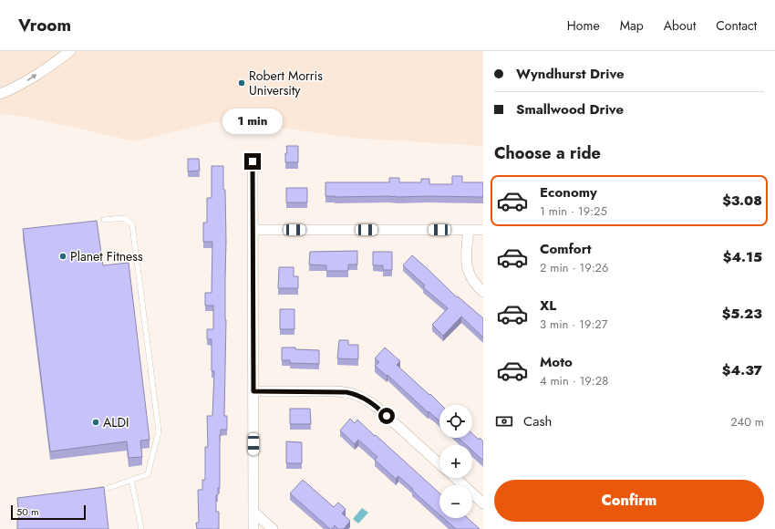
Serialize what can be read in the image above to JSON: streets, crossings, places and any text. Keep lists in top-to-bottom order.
{
  "places": ["Robert Morris University", "Planet Fitness", "ALDI"],
  "scale_bar": "50 m",
  "page": {
    "header": "Vroom",
    "nav": [
      "Home",
      "Map",
      "About",
      "Contact"
    ],
    "banner": ["Wyndhurst Drive", "Smallwood Drive"],
    "bubble": "1 min",
    "heading": "Choose a ride",
    "list": [
      {
        "name": "Economy",
        "note": "1 min · 19:25",
        "value": "$3.08"
      },
      {
        "name": "Comfort",
        "note": "2 min · 19:26",
        "value": "$4.15"
      },
      {
        "name": "XL",
        "note": "3 min · 19:27",
        "value": "$5.23"
      },
      {
        "name": "Moto",
        "note": "4 min · 19:28",
        "value": "$4.37"
      }
    ],
    "pay": ["Cash", "240 m"],
    "map_buttons": ["+", "−"],
    "buttons": "Confirm",
    "scale": "50 m"
  }
}
